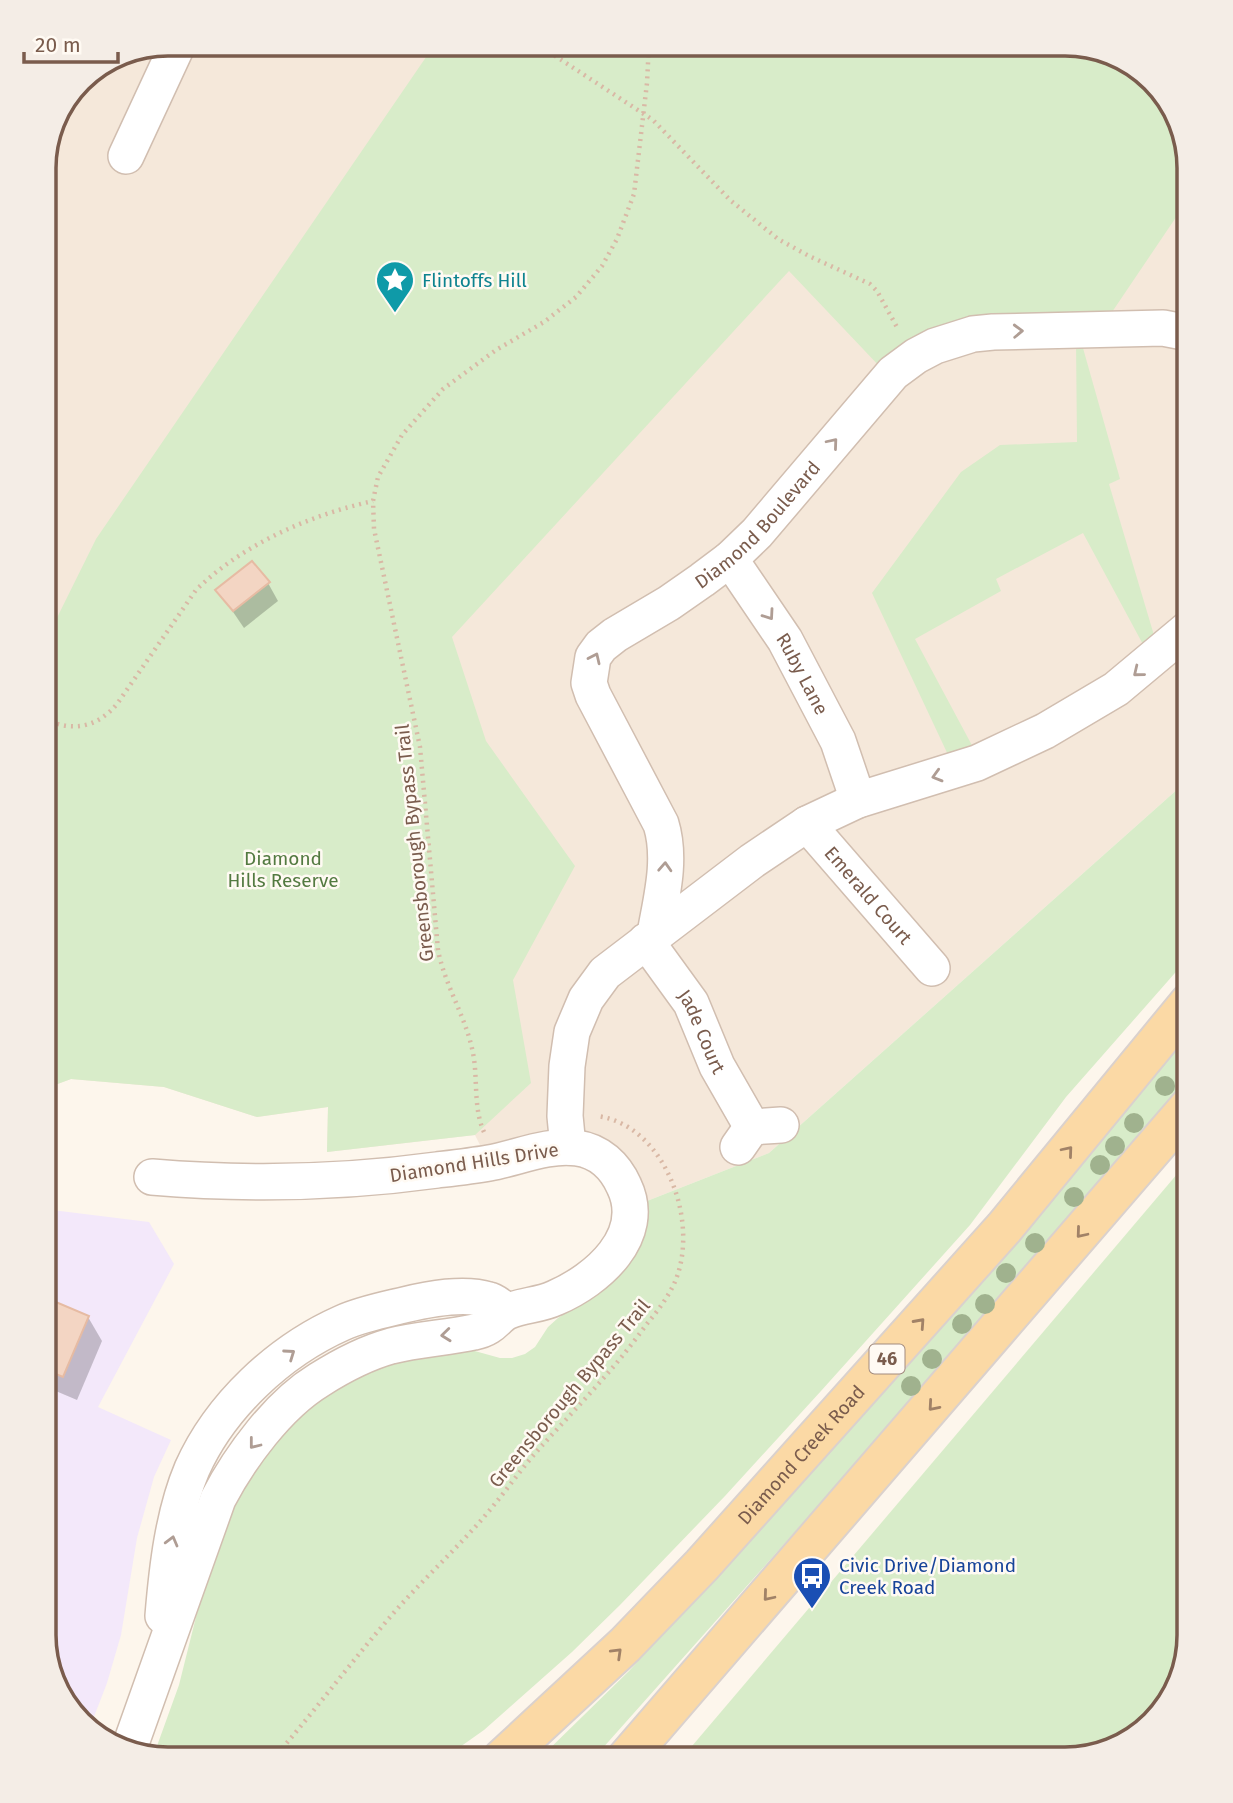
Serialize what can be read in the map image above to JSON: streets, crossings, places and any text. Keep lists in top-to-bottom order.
{
  "streets": {
    "main road": ["46", "Diamond Creek Road"],
    "street": [
      "Diamond Boulevard",
      "Ruby Lane",
      "Emerald Court",
      "Jade Court",
      "Diamond Hills Drive"
    ],
    "path": ["Greensborough Bypass Trail"]
  },
  "crossings": [
    ["Diamond Boulevard", "Ruby Lane"],
    ["Diamond Boulevard", "Jade Court"],
    ["Greensborough Bypass Trail", "Diamond Hills Drive"]
  ],
  "one_way": ["Ruby Lane"],
  "parks": ["Diamond Hills Reserve"],
  "places": {
    "place": ["Flintoffs Hill"],
    "bus stop": ["Civic Drive/Diamond Creek Road"]
  },
  "scale_bar": "20 m"
}
